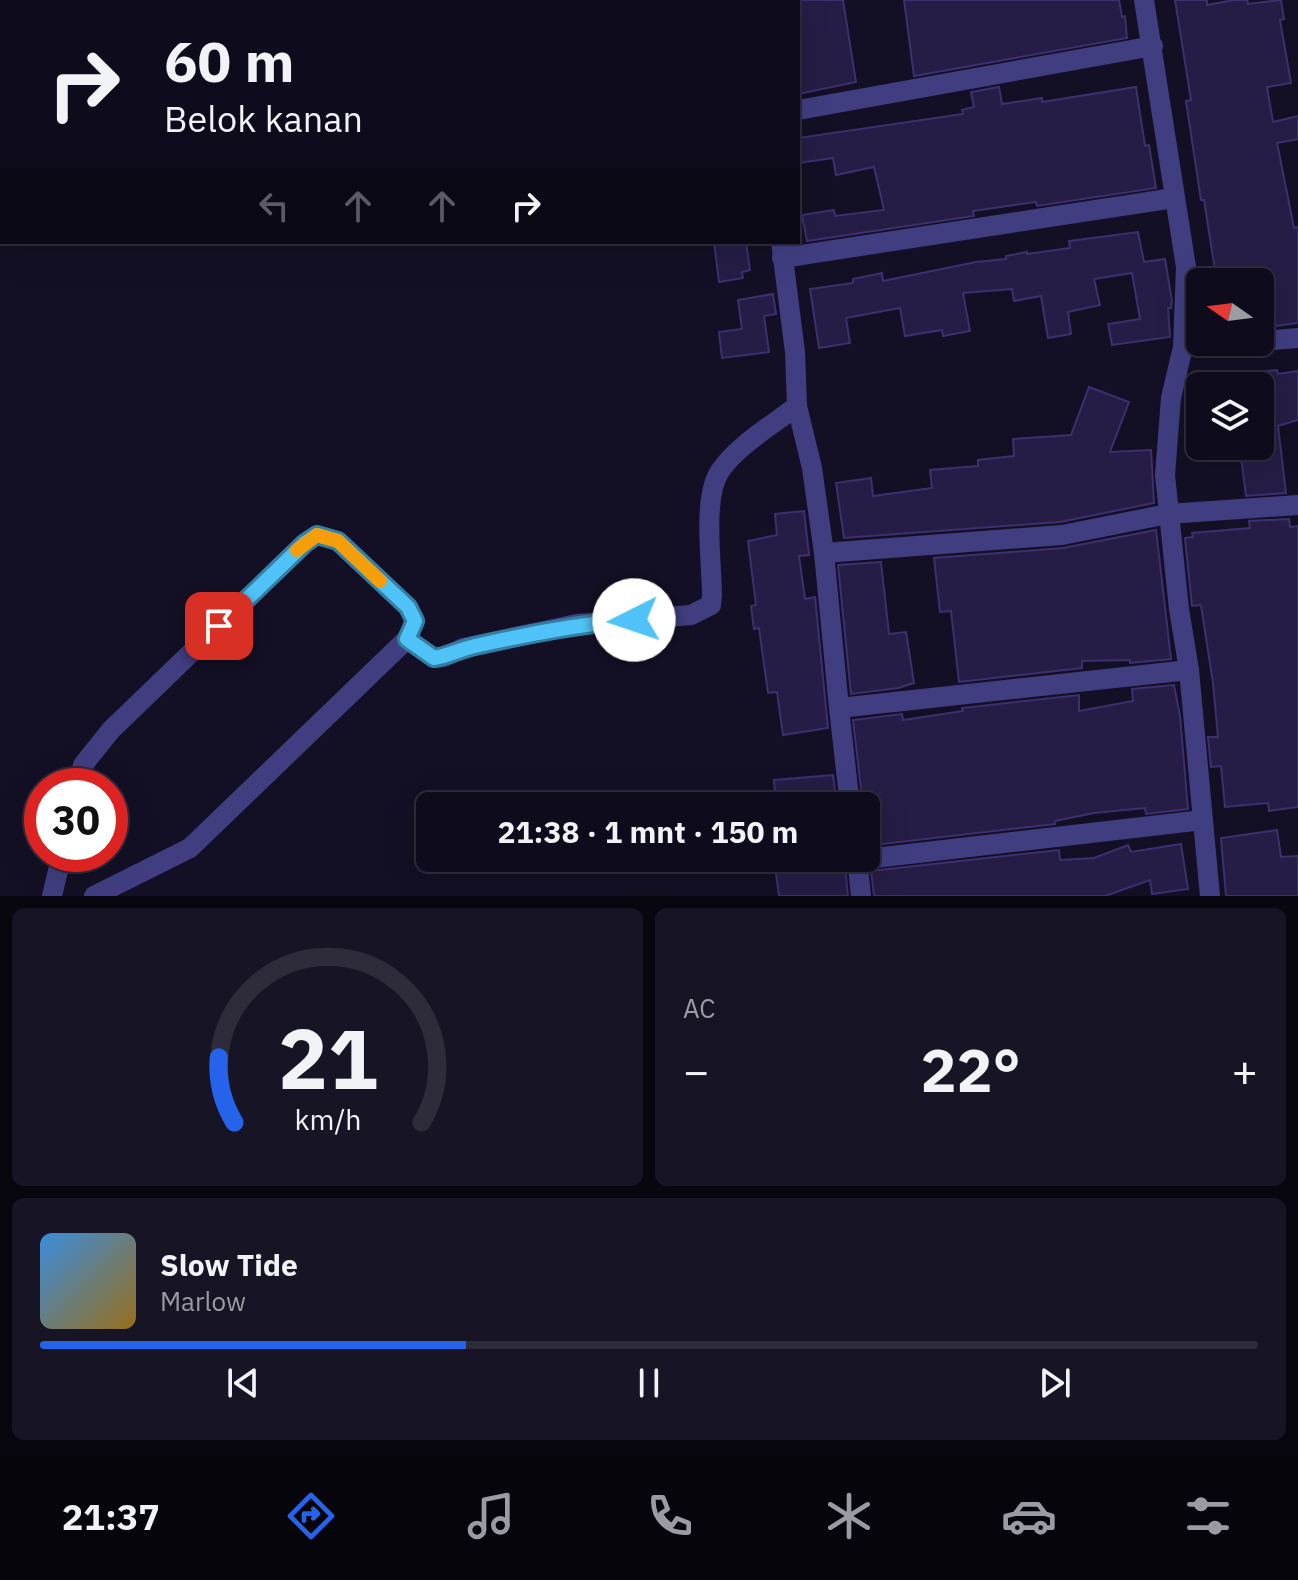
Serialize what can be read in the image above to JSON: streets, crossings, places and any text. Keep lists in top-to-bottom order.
{
  "north": "left",
  "page": {
    "turn": ["60 m", "Belok kanan"],
    "limit": "30",
    "trip": "21:38 · 1 mnt · 150 m",
    "tile": "AC",
    "heat": ["−", "22°", "+"],
    "song": ["Slow Tide", "Marlow"],
    "tabs": "21:37",
    "gauge": ["21", "km/h"]
  }
}
